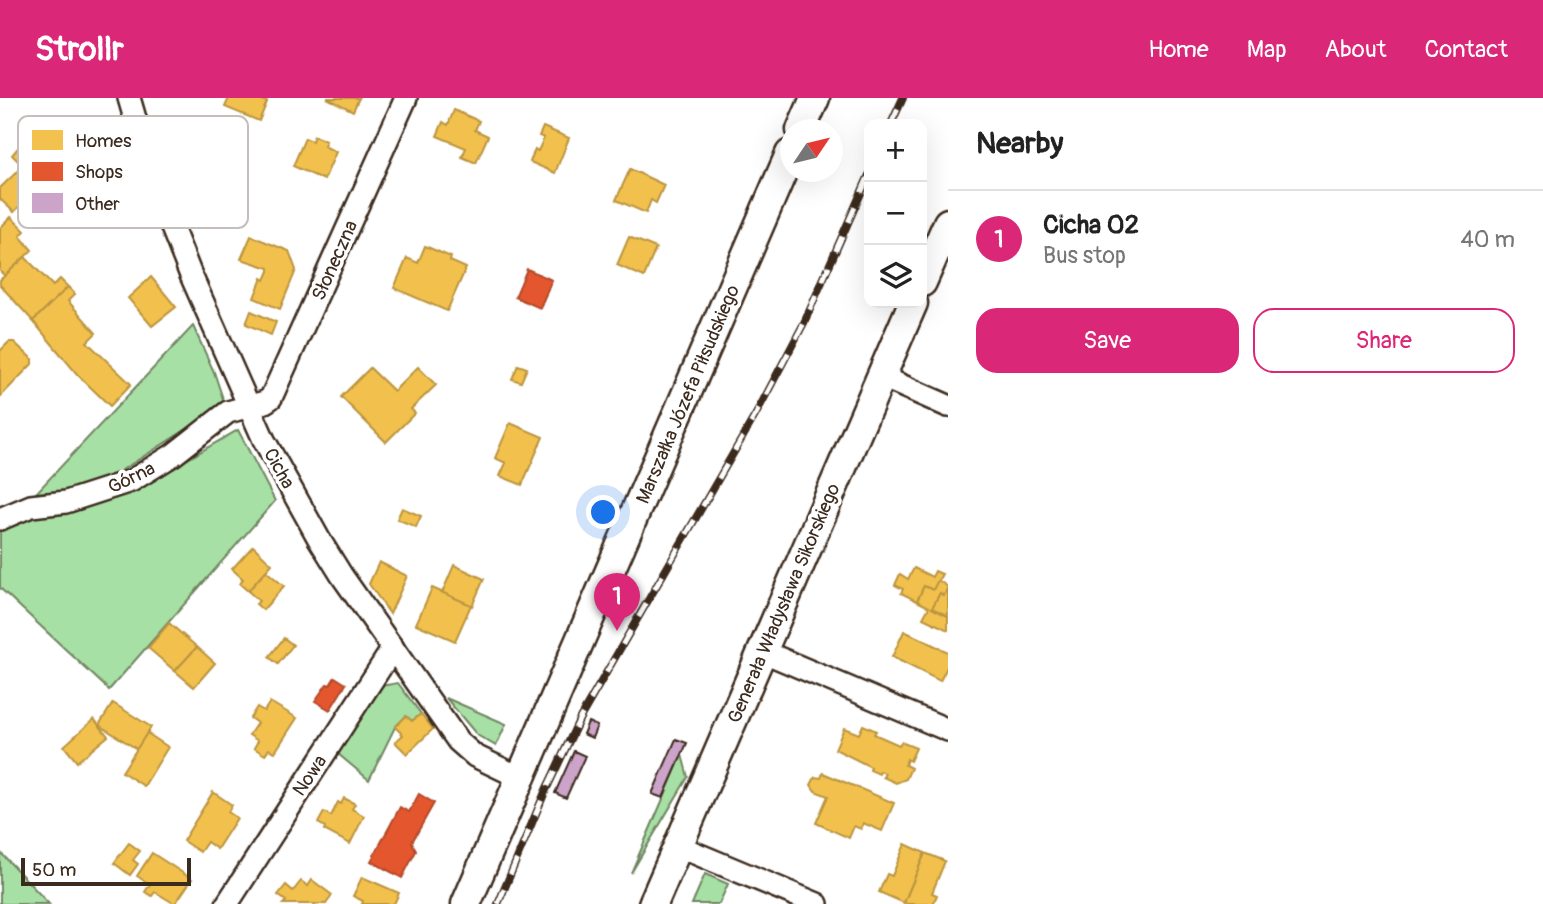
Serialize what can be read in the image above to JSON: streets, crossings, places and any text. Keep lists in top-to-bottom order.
{
  "streets": {
    "main road": ["Marszałka Józefa Piłsudskiego", "Generała Władysława Sikorskiego"],
    "street": [
      "Słoneczna",
      "Cicha",
      "Górna",
      "Nowa"
    ]
  },
  "crossings": [
    ["Słoneczna", "Cicha"],
    ["Słoneczna", "Górna"],
    ["Marszałka Józefa Piłsudskiego", "Cicha"],
    ["Cicha", "Górna"],
    ["Cicha", "Nowa"]
  ],
  "legend": ["Homes", "Shops", "Other"],
  "scale_bar": "50 m",
  "north": "top right",
  "page": {
    "header": "Strollr",
    "nav": [
      "Home",
      "Map",
      "About",
      "Contact"
    ],
    "heading": "Nearby",
    "map_buttons": ["+", "−"],
    "list": [
      {
        "mark": "1",
        "name": "Cicha 02",
        "note": "Bus stop",
        "value": "40 m"
      }
    ],
    "buttons": ["Save", "Share"],
    "pins": "1",
    "scale": "50 m"
  }
}
